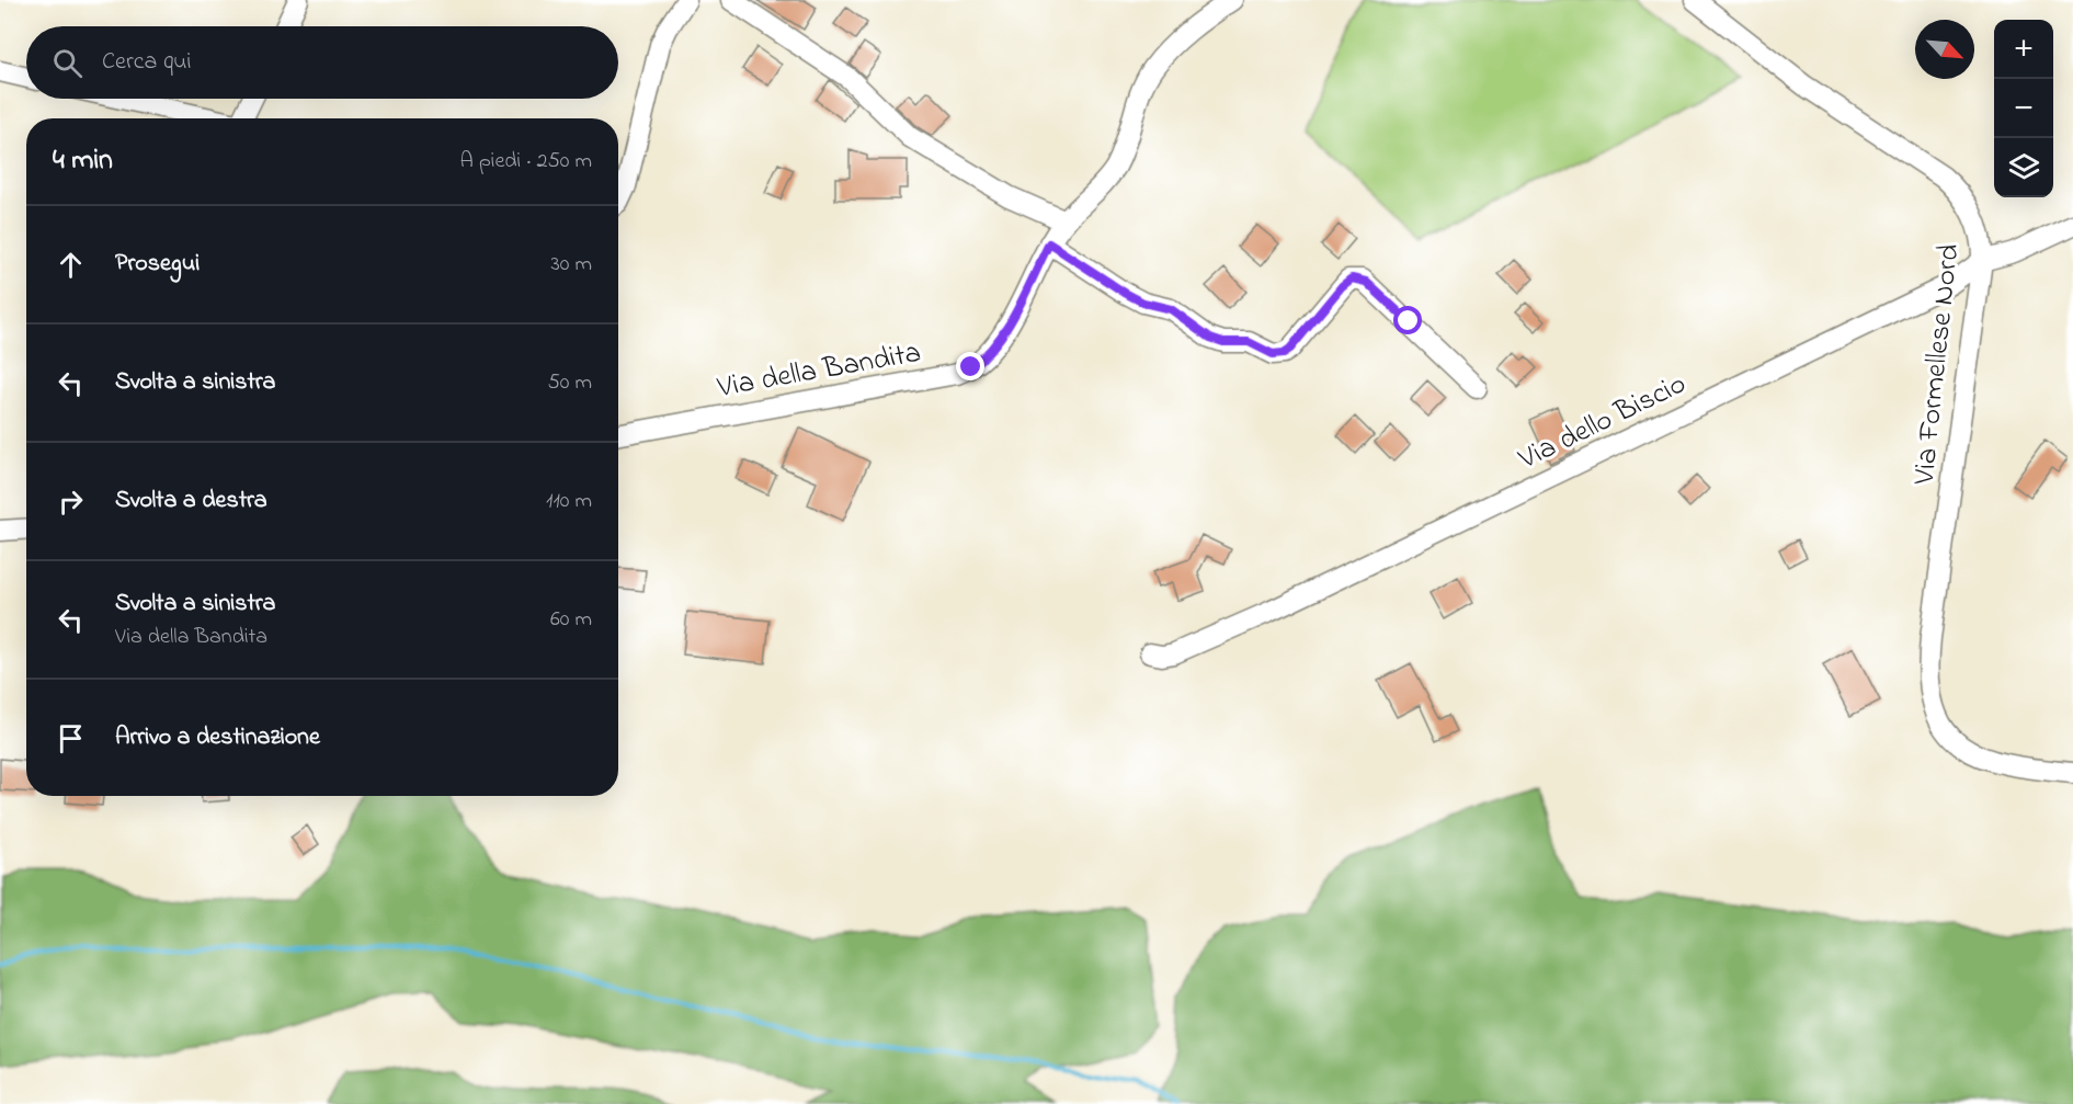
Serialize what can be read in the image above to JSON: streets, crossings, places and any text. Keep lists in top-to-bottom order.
{
  "streets": {
    "street": ["Via Formellese Nord", "Via della Bandita", "Via dello Biscio"]
  },
  "crossings": [
    ["Via Formellese Nord", "Via dello Biscio"]
  ],
  "north": "bottom right",
  "page": {
    "map_buttons": ["+", "−"],
    "search": "Cerca qui",
    "heading": ["4 min", "A piedi · 250 m"],
    "list": [
      ["Prosegui", "30 m"],
      ["Svolta a sinistra", "50 m"],
      ["Svolta a destra", "110 m"],
      ["Svolta a sinistra", "Via della Bandita", "60 m"],
      "Arrivo a destinazione"
    ]
  }
}
